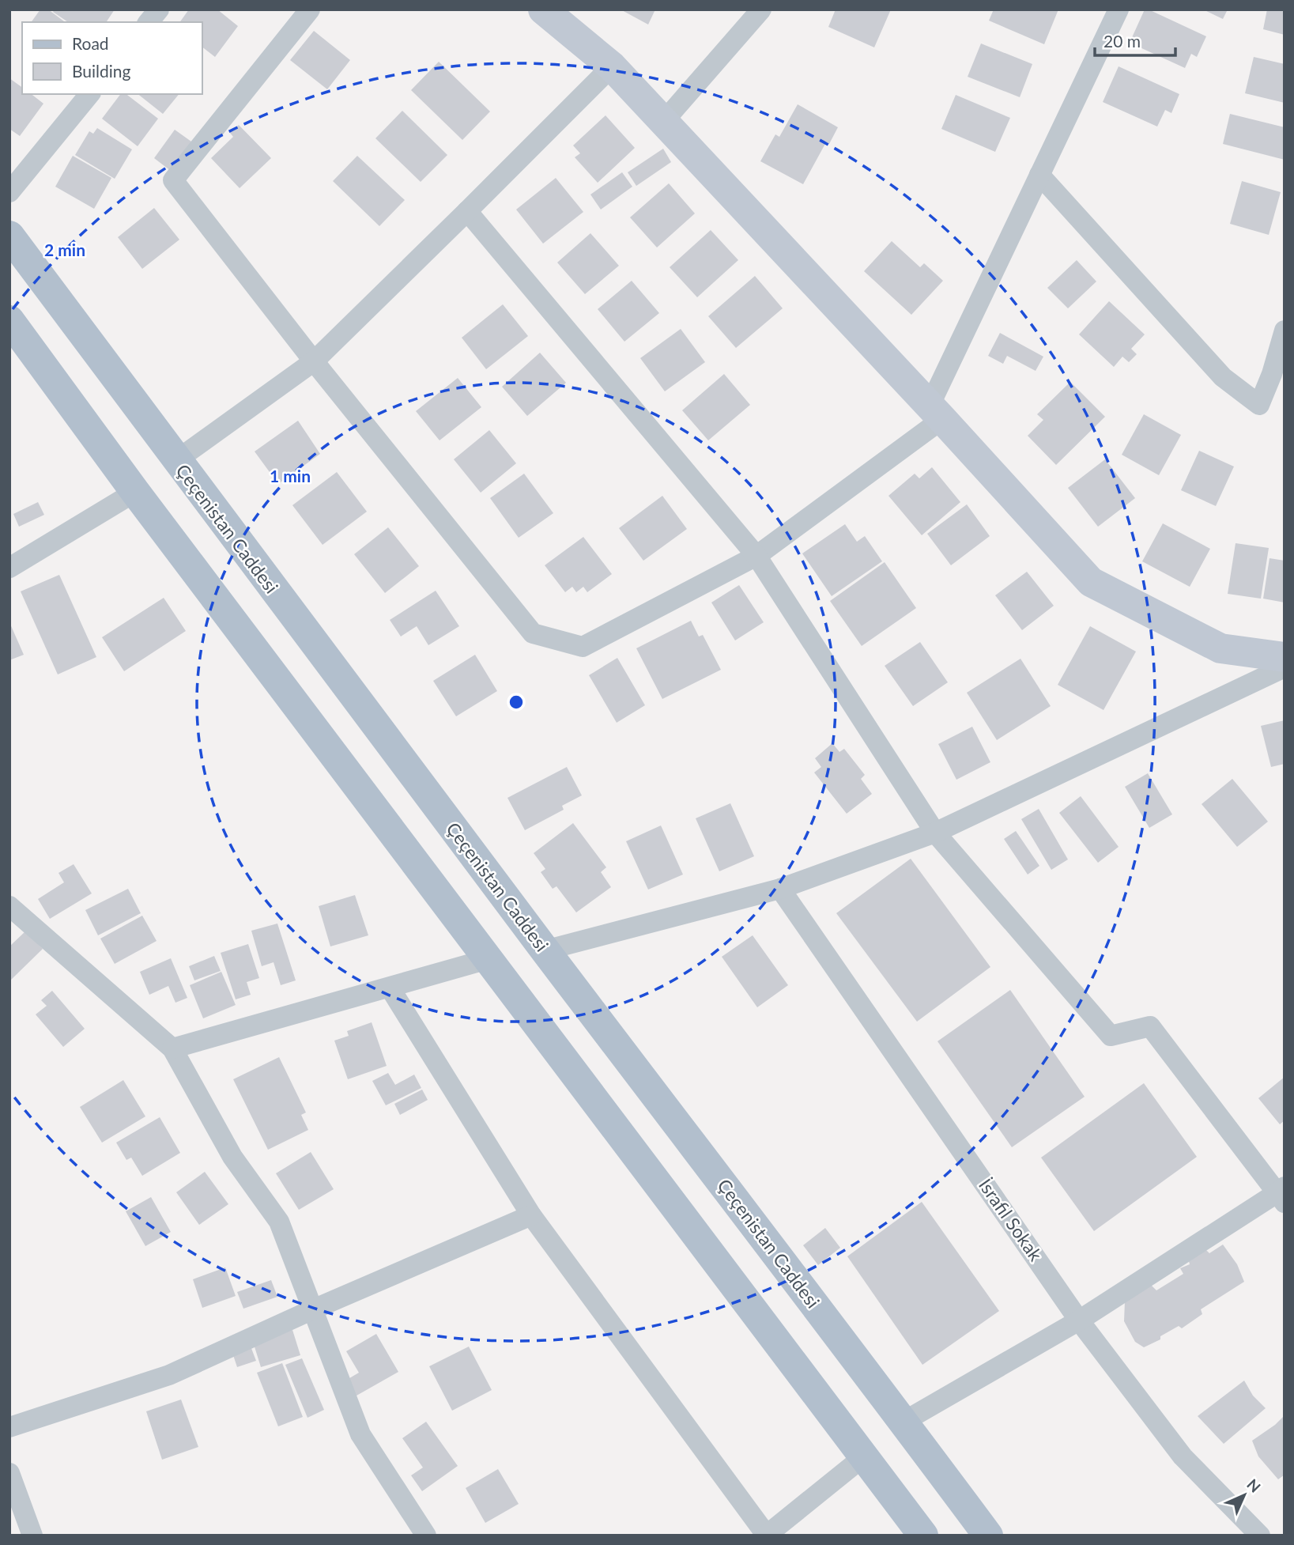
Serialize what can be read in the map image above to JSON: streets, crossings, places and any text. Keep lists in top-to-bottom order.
{
  "streets": {
    "main road": ["Çeçenistan Caddesi"],
    "street": ["İsrafil Sokak"]
  },
  "legend": ["Road", "Building"],
  "scale_bar": "20 m",
  "north": "top right",
  "rings": ["2 min", "1 min"]
}
